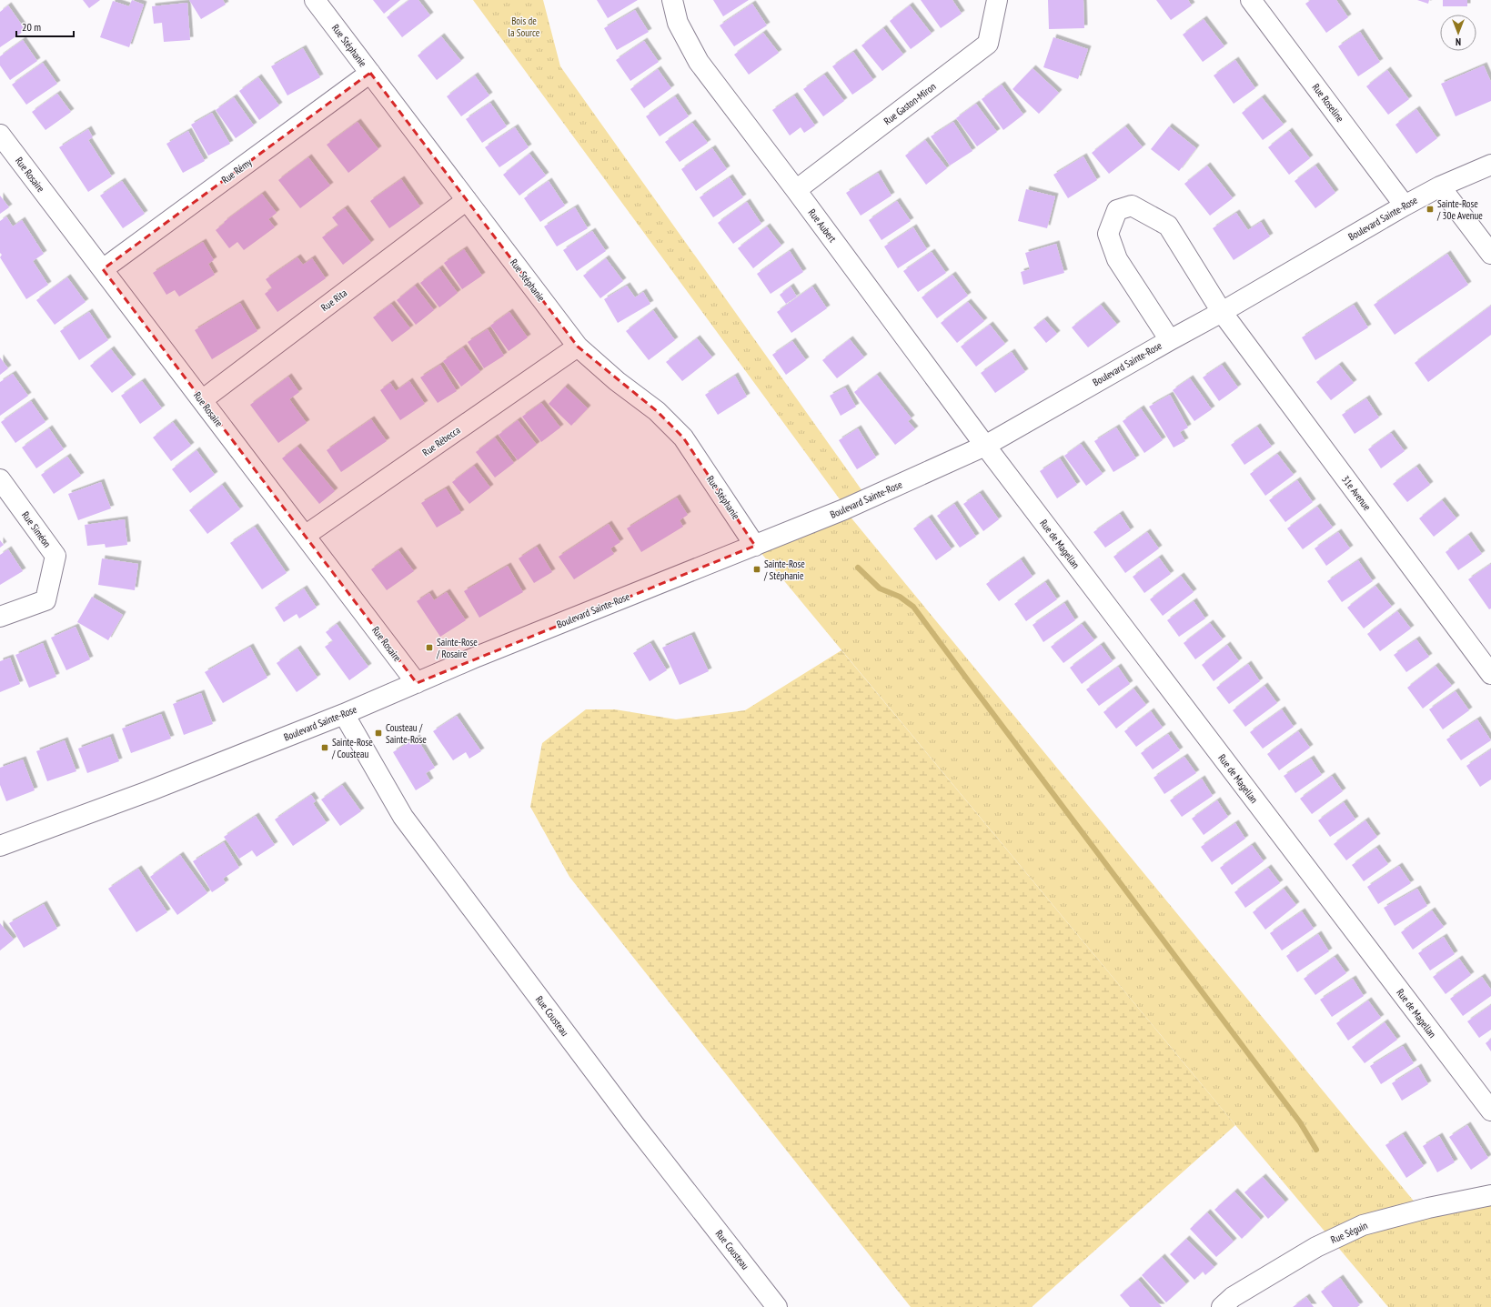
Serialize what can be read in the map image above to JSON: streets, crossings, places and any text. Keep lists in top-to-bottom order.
{
  "streets": {
    "street": [
      "Rue Stéphanie",
      "Rue Roseline",
      "Rue Gaston-Miron",
      "Rue Rémy",
      "Rue Rosaire",
      "Boulevard Sainte-Rose",
      "Rue Aubert",
      "Rue Rita",
      "Rue Rébecca",
      "31e Avenue",
      "Rue Siméon",
      "Rue de Magellan",
      "Rue Cousteau",
      "Rue Séguin"
    ]
  },
  "crossings": [
    ["Rue Stéphanie", "Rue Rémy"],
    ["Rue Stéphanie", "Boulevard Sainte-Rose"],
    ["Rue Stéphanie", "Rue Rita"],
    ["Rue Stéphanie", "Rue Rébecca"],
    ["Rue Roseline", "Boulevard Sainte-Rose"],
    ["Rue Gaston-Miron", "Rue Aubert"],
    ["Rue Rémy", "Rue Rosaire"],
    ["Rue Rosaire", "Boulevard Sainte-Rose"],
    ["Rue Rosaire", "Rue Rita"],
    ["Rue Rosaire", "Rue Rébecca"],
    ["Boulevard Sainte-Rose", "Rue Aubert"],
    ["Boulevard Sainte-Rose", "31e Avenue"],
    ["Boulevard Sainte-Rose", "Rue de Magellan"],
    ["Boulevard Sainte-Rose", "Rue Cousteau"],
    ["Rue Aubert", "Rue de Magellan"]
  ],
  "parks": ["Bois de la Source"],
  "places": {
    "transit": [
      "Sainte-Rose / 30e Avenue",
      "Sainte-Rose / Stéphanie",
      "Sainte-Rose / Rosaire",
      "Cousteau / Sainte-Rose",
      "Sainte-Rose / Cousteau"
    ]
  },
  "scale_bar": "20 m",
  "north": "bottom"
}
